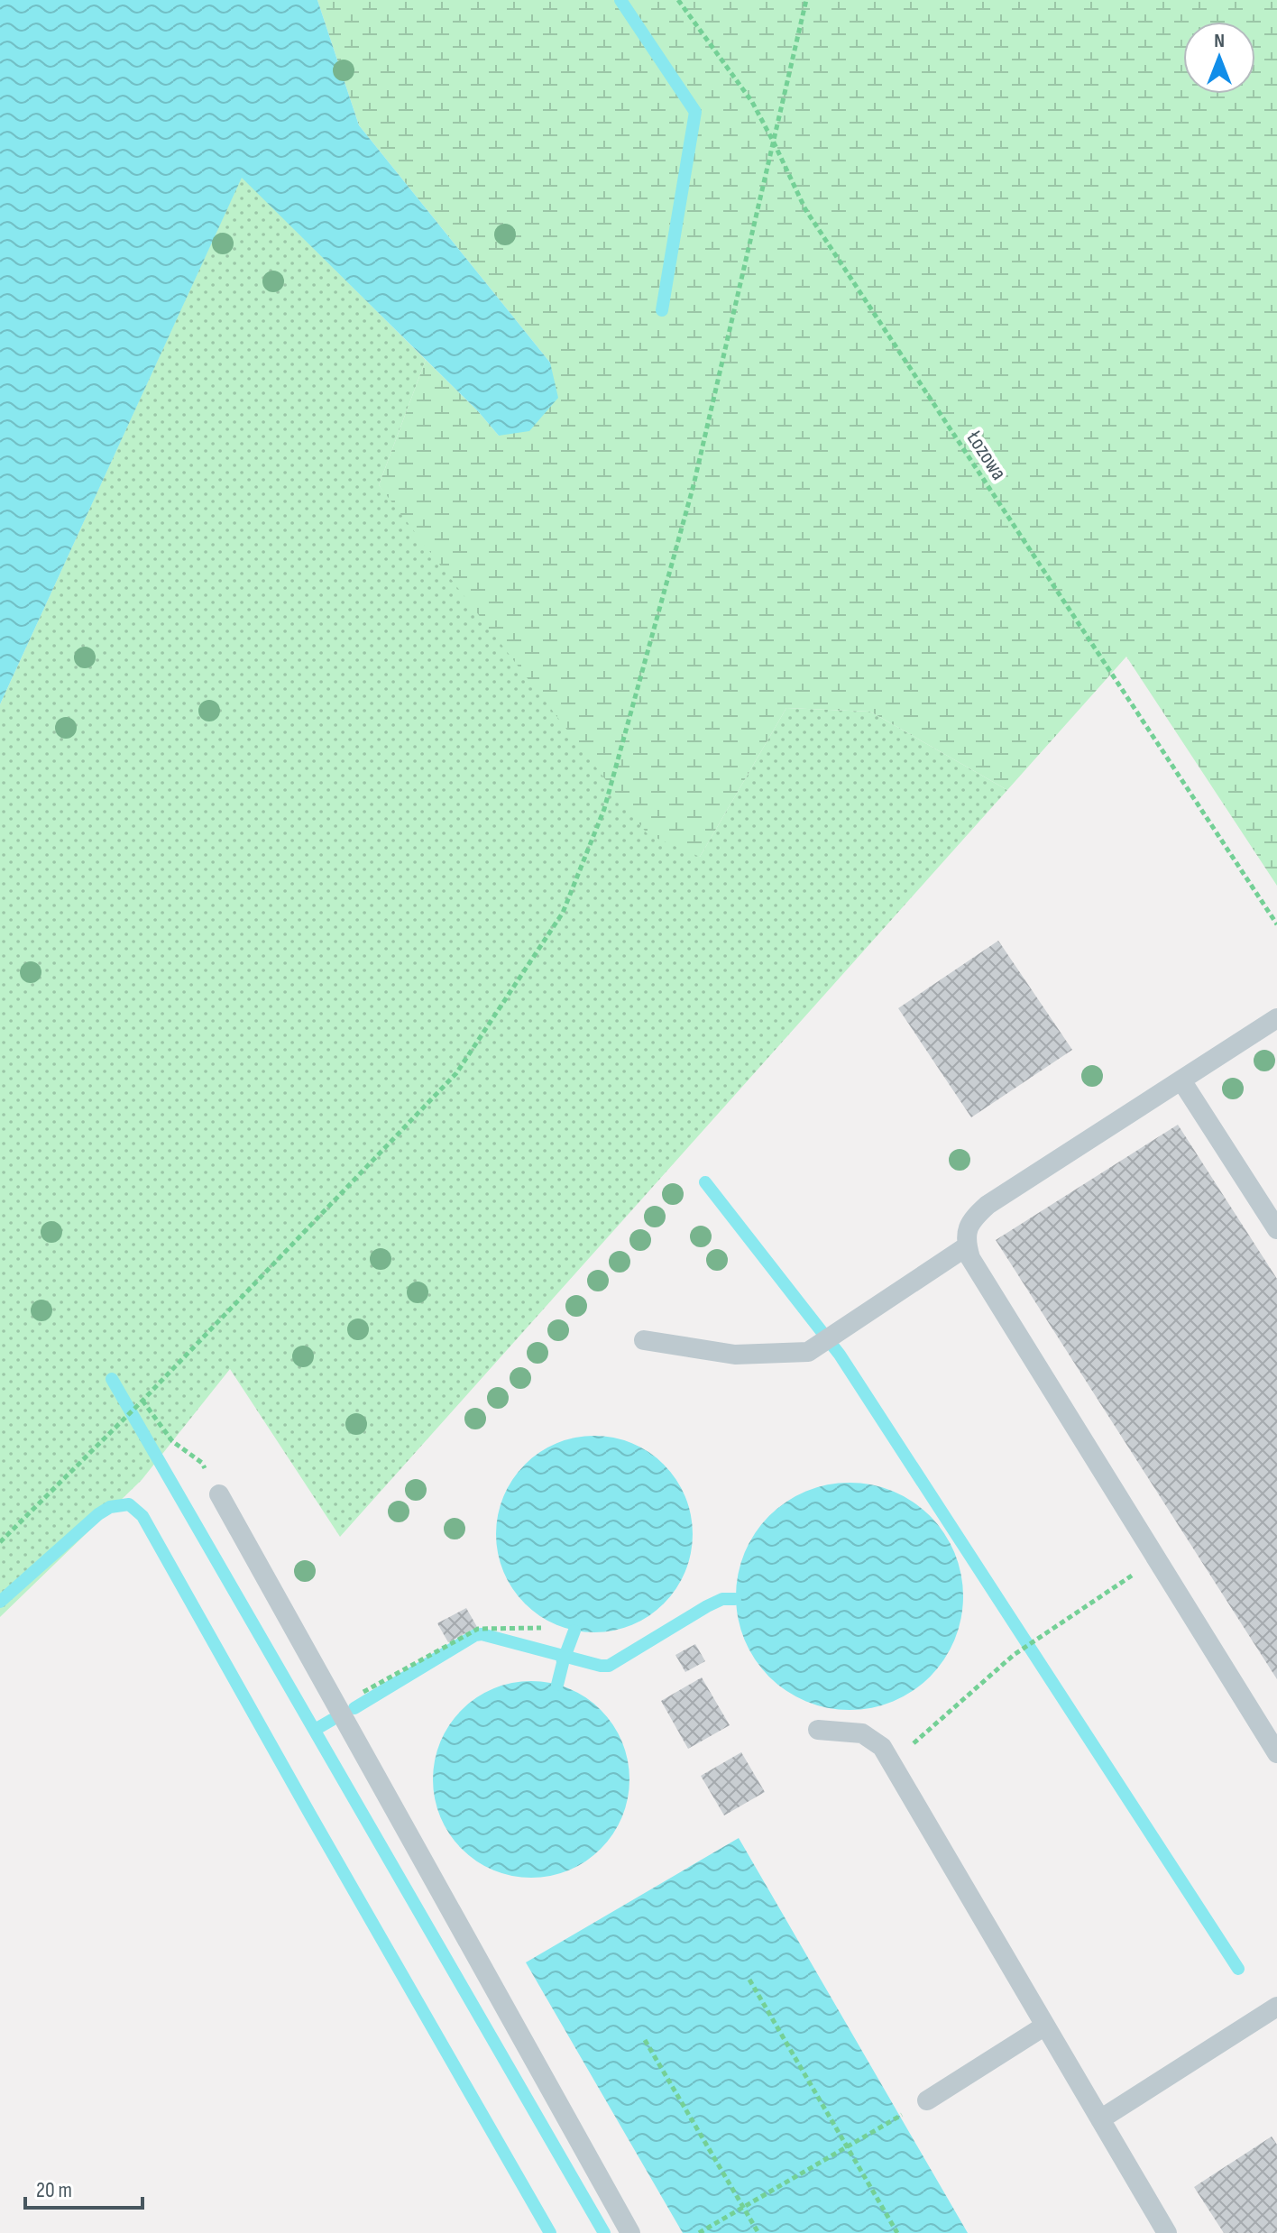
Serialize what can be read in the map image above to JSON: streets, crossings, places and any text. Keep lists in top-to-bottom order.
{
  "streets": {
    "path": ["Łozowa"]
  },
  "scale_bar": "20 m",
  "north": "top"
}
